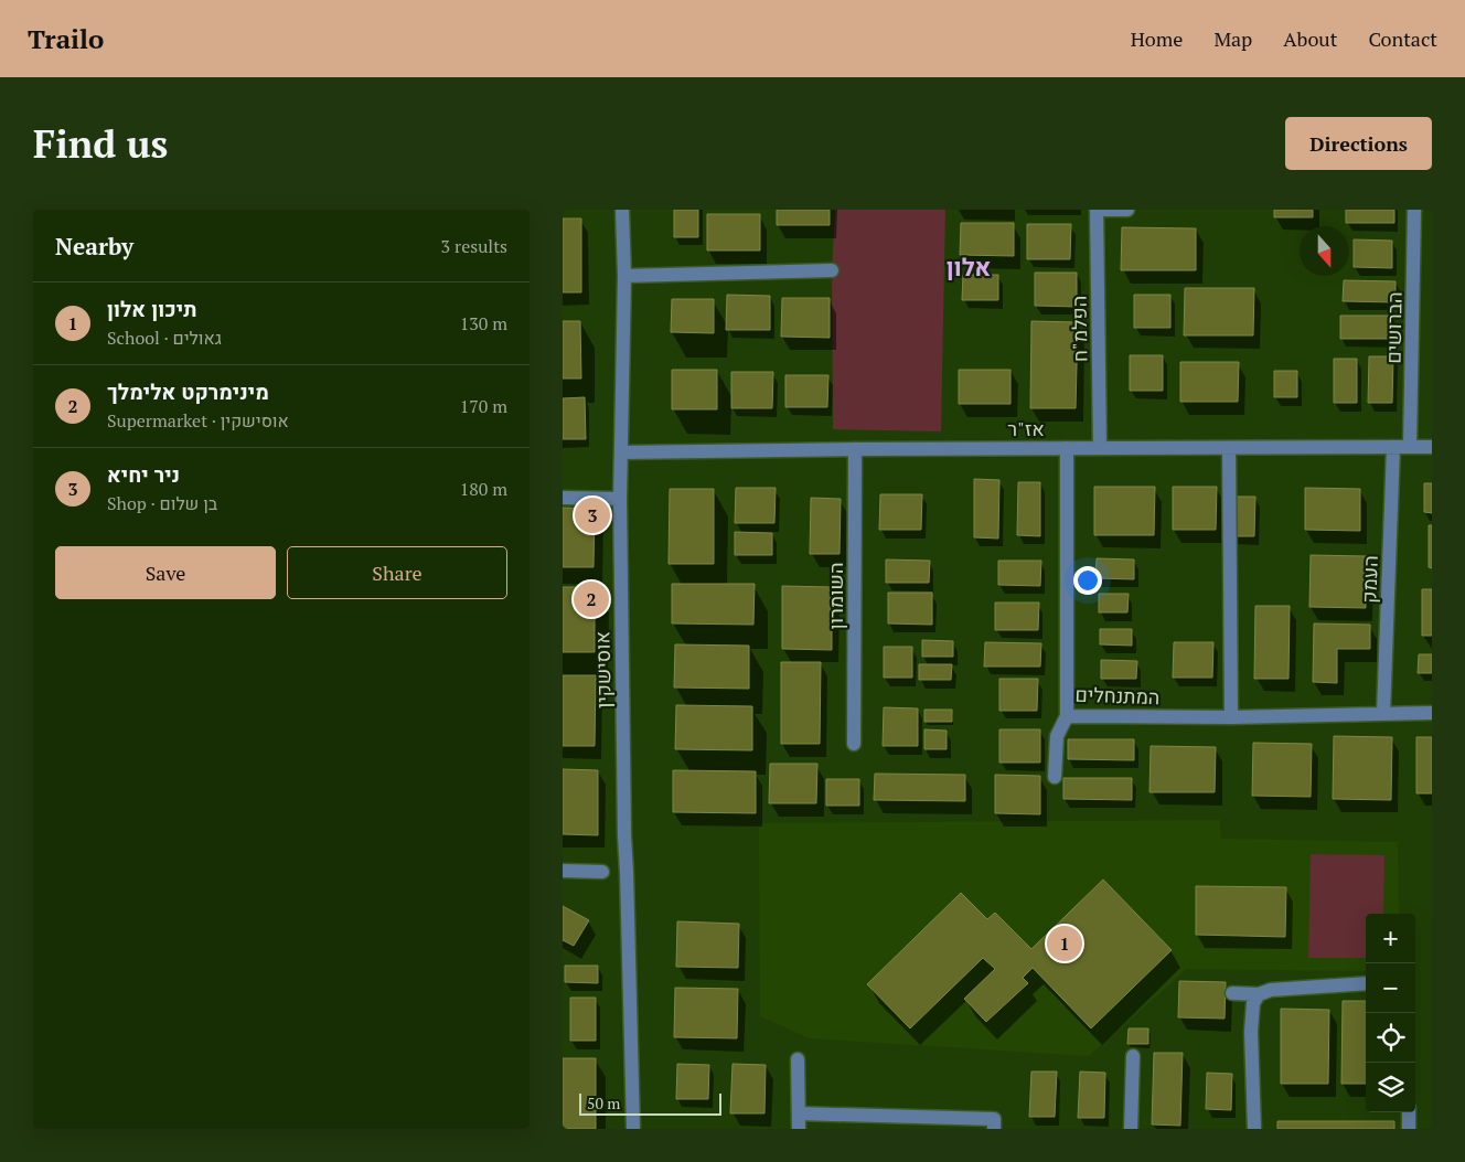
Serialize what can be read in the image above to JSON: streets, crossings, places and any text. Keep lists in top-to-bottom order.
{
  "streets": {
    "street": [
      "הברושים",
      "הפלמ\"ח",
      "אז\"ר",
      "העמק",
      "השומרון",
      "אוסישקין",
      "המתנחלים"
    ]
  },
  "crossings": [
    ["הברושים", "אז\"ר"],
    ["הפלמ\"ח", "אז\"ר"],
    ["אז\"ר", "העמק"],
    ["אז\"ר", "השומרון"],
    ["אז\"ר", "אוסישקין"],
    ["אז\"ר", "המתנחלים"],
    ["העמק", "המתנחלים"]
  ],
  "districts": ["אלון"],
  "scale_bar": "50 m",
  "north": "bottom",
  "page": {
    "header": "Trailo",
    "nav": [
      "Home",
      "Map",
      "About",
      "Contact"
    ],
    "buttons": [
      "Directions",
      ["Save", "Share"]
    ],
    "title": "Find us",
    "heading": ["Nearby", "3 results"],
    "list": [
      {
        "mark": "1",
        "name": "תיכון אלון",
        "note": "School · גאולים",
        "value": "130 m"
      },
      {
        "mark": "2",
        "name": "מינימרקט אלימלך",
        "note": "Supermarket · אוסישקין",
        "value": "170 m"
      },
      {
        "mark": "3",
        "name": "ניר יחיא",
        "note": "Shop · בן שלום",
        "value": "180 m"
      }
    ],
    "pins": ["3", "2", "1"],
    "map_buttons": ["+", "−"],
    "scale": "50 m"
  }
}
